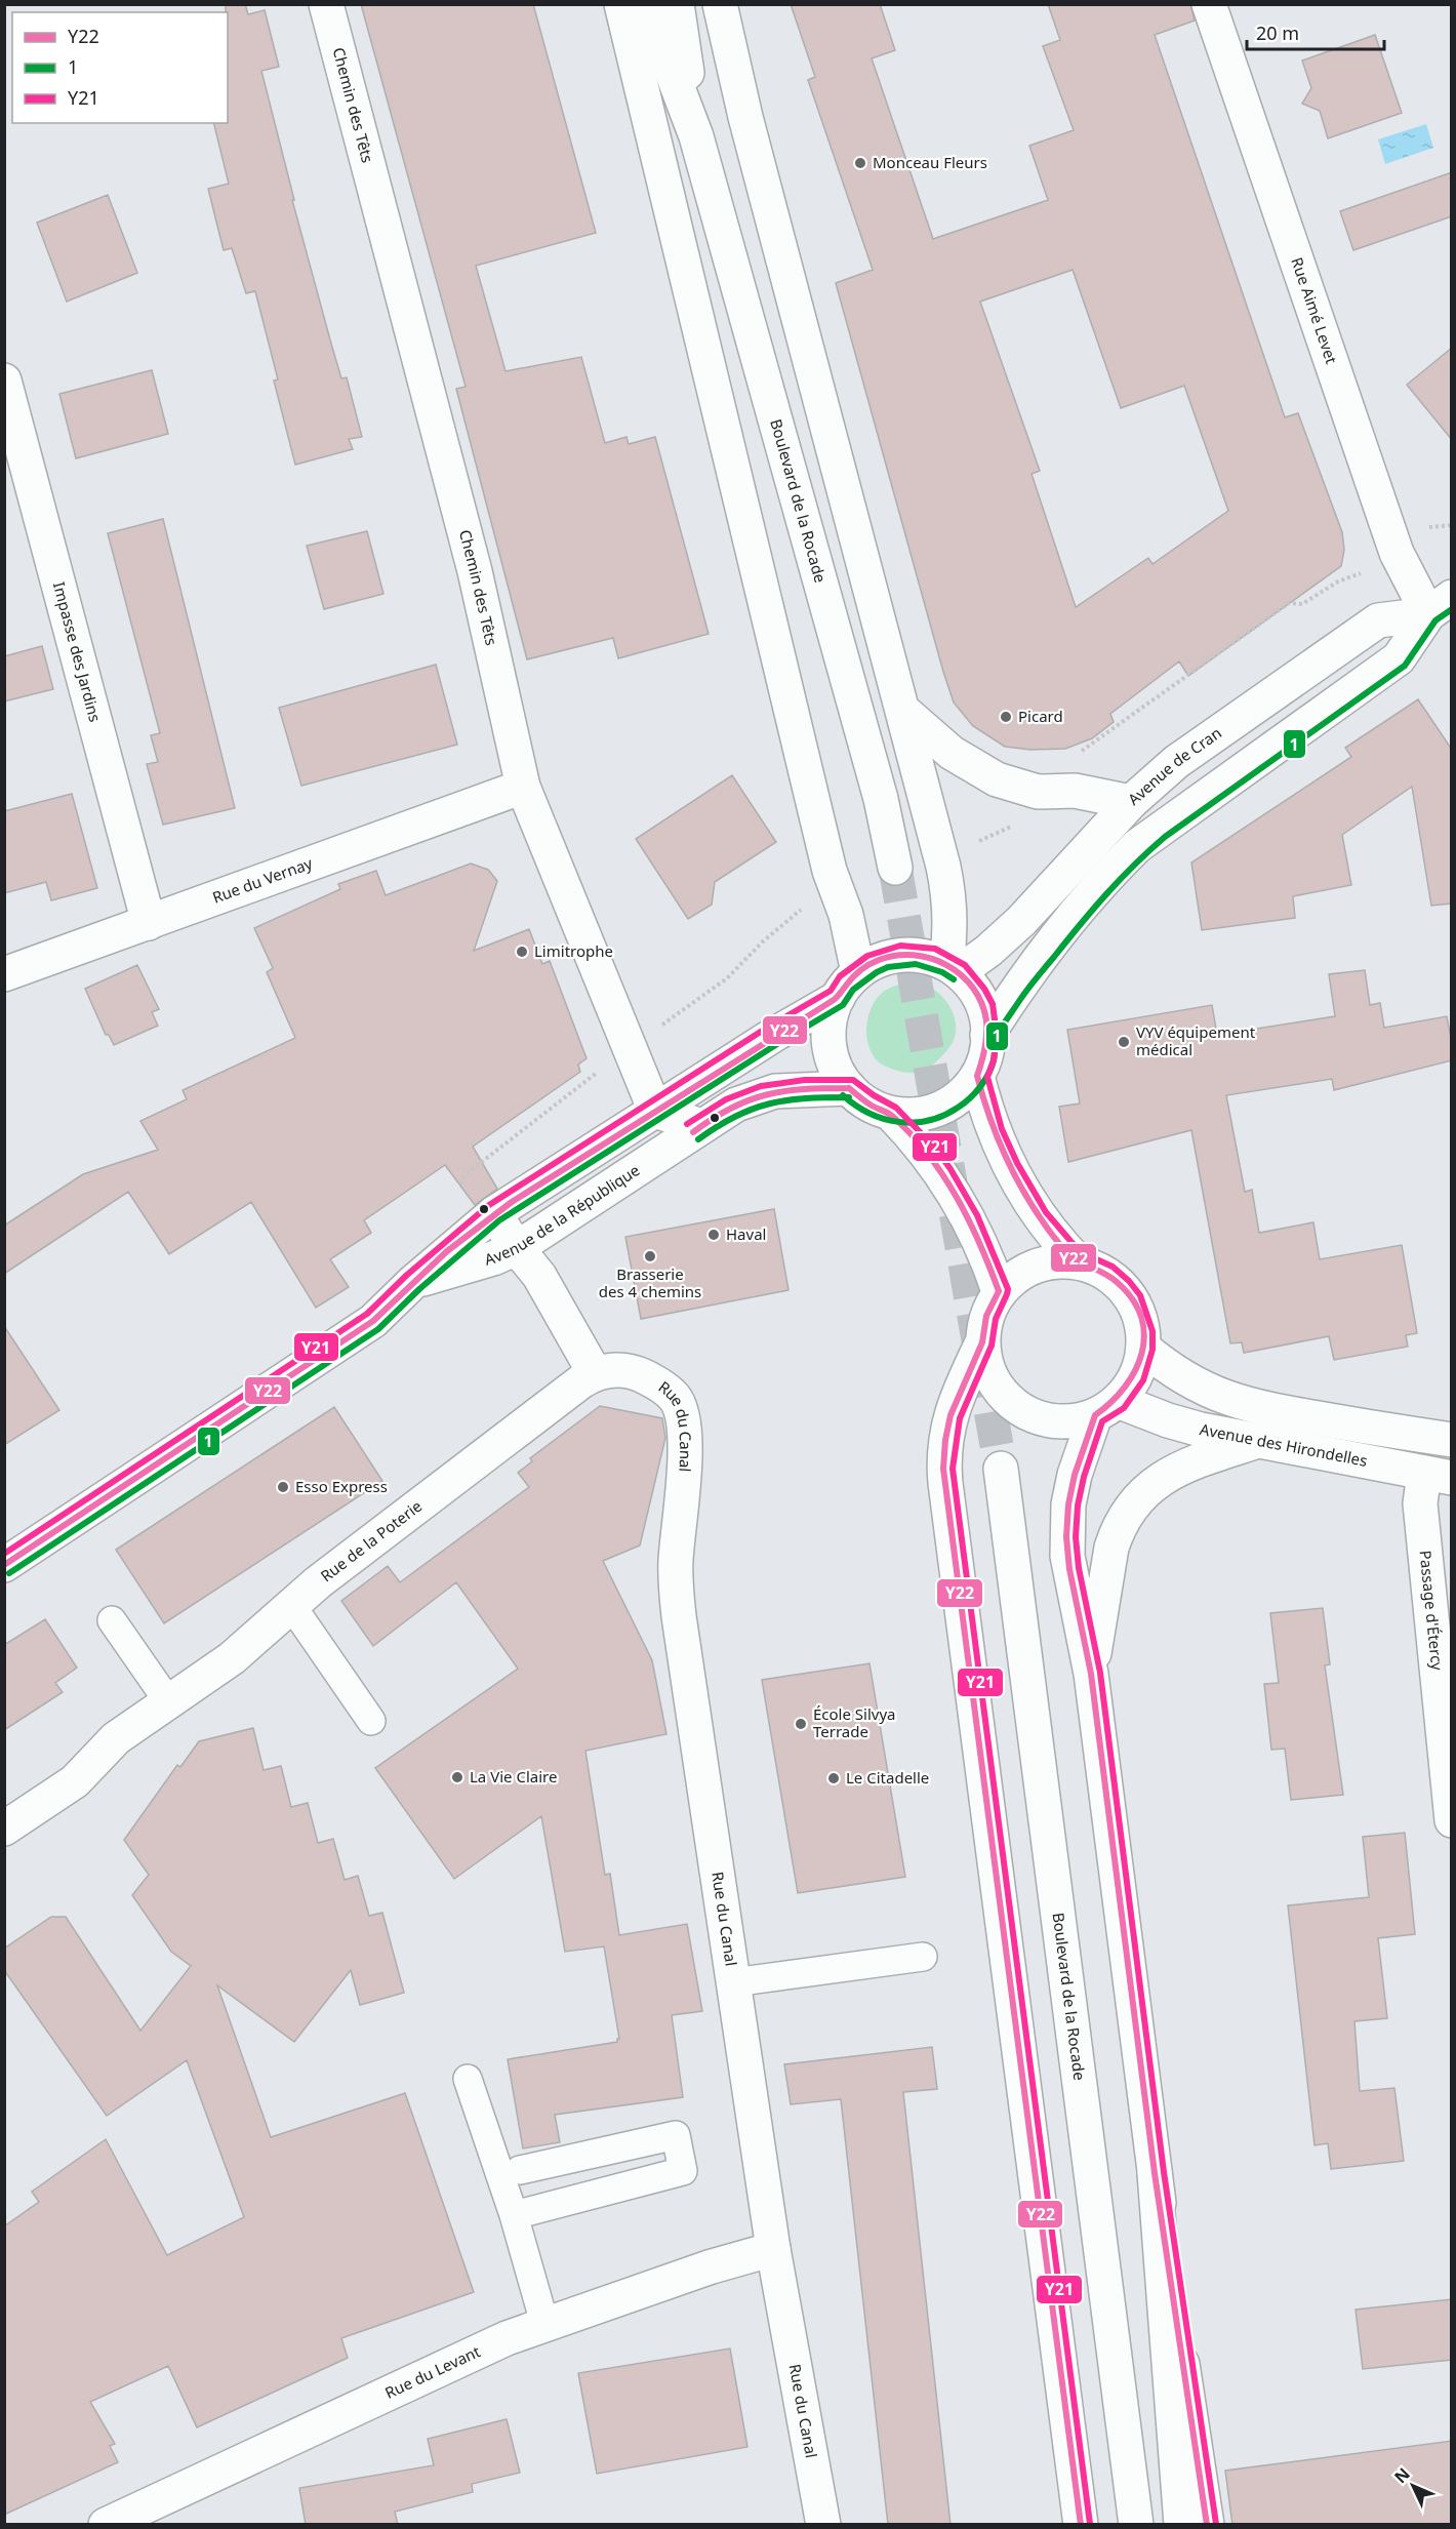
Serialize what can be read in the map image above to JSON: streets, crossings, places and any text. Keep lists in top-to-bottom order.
{
  "streets": {
    "main road": [
      "Chemin des Têts",
      "Rue Aimé Levet",
      "Boulevard de la Rocade",
      "Impasse des Jardins",
      "Avenue de Cran",
      "Rue du Vernay",
      "Avenue de la République",
      "Rue du Canal",
      "Avenue des Hirondelles",
      "Rue de la Poterie",
      "Passage d'Étercy",
      "Rue du Levant"
    ]
  },
  "crossings": [
    ["Chemin des Têts", "Rue du Vernay"],
    ["Chemin des Têts", "Avenue de la République"],
    ["Rue Aimé Levet", "Avenue de Cran"],
    ["Impasse des Jardins", "Rue du Vernay"],
    ["Rue du Canal", "Rue de la Poterie"],
    ["Rue du Canal", "Rue du Levant"],
    ["Avenue des Hirondelles", "Passage d'Étercy"]
  ],
  "places": [
    "Monceau Fleurs",
    "Picard",
    "Limitrophe",
    "VYV équipement médical",
    "Haval",
    "Brasserie des 4 chemins",
    "Esso Express",
    "École Silvya Terrade",
    "La Vie Claire",
    "Le Citadelle"
  ],
  "lines": ["transit line 1", "transit line Y21", "transit line Y22"],
  "legend": ["Y22", "1", "Y21"],
  "scale_bar": "20 m",
  "north": "top left"
}
